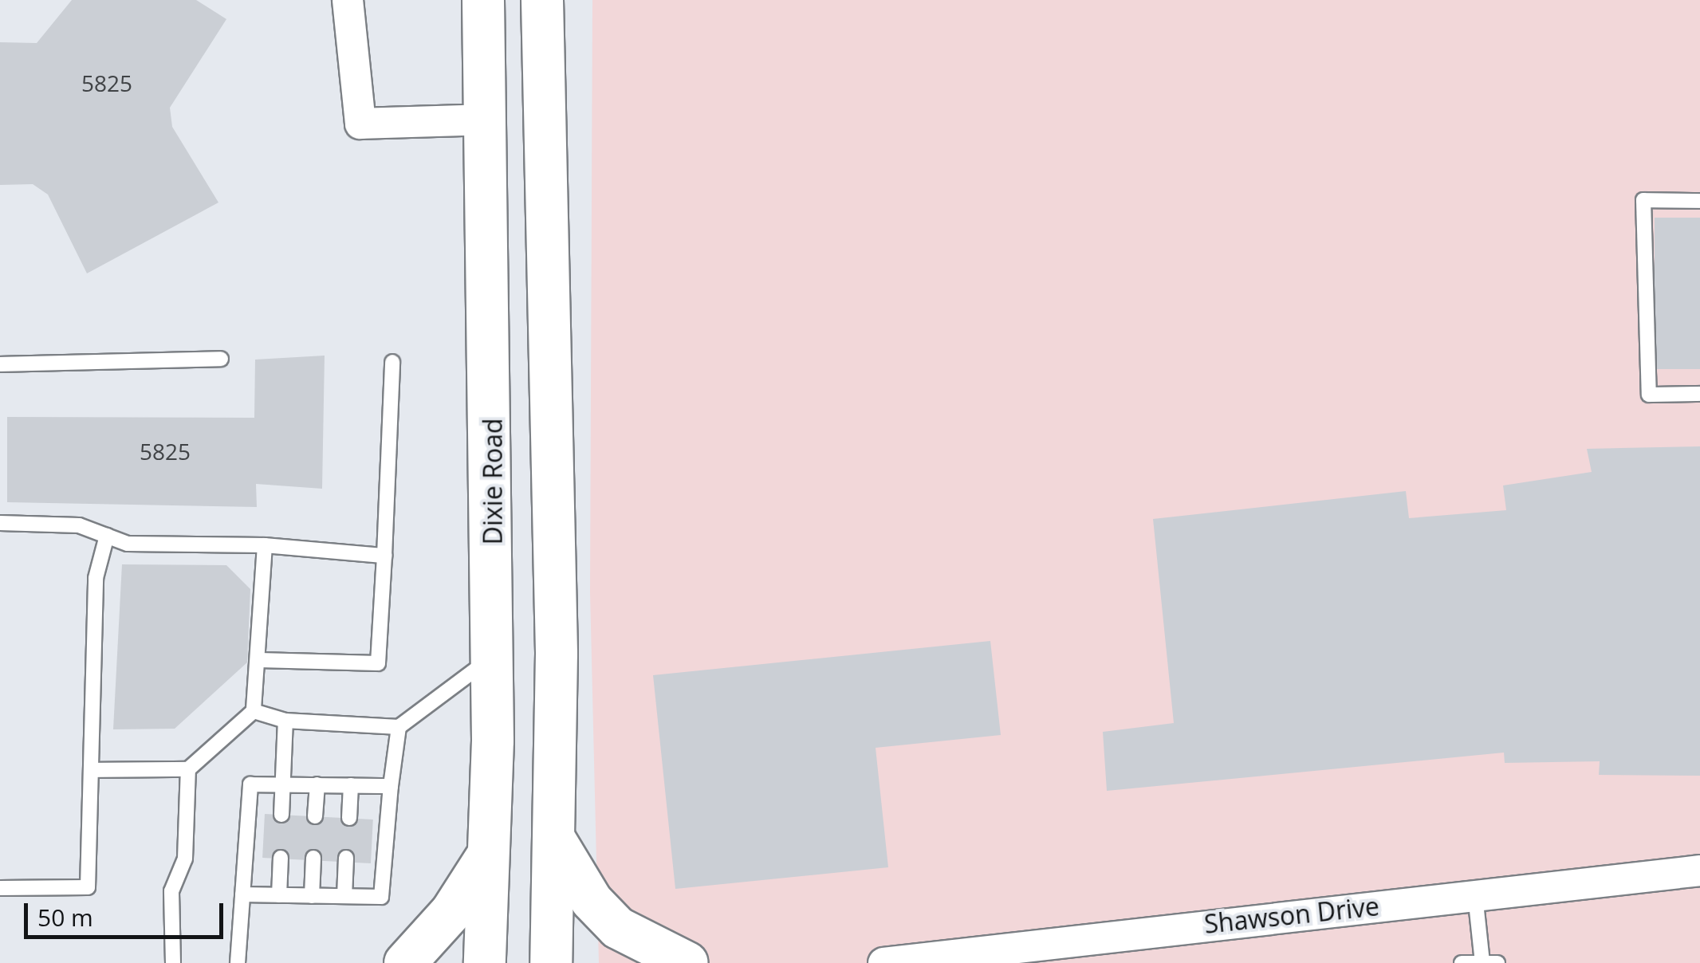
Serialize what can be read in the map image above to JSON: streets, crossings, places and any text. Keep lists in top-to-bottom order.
{
  "streets": {
    "main road": ["Dixie Road"],
    "street": ["Shawson Drive"]
  },
  "house_numbers": ["5825", "5825"],
  "scale_bar": "50 m"
}
